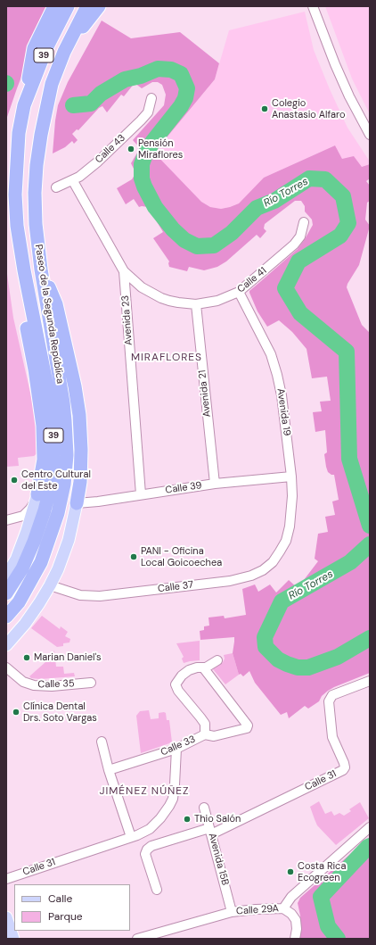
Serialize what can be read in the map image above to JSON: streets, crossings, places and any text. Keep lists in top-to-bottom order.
{
  "streets": {
    "highway": ["39", "Paseo de la Segunda República"],
    "street": [
      "Calle 43",
      "Calle 41",
      "Avenida 23",
      "Avenida 21",
      "Avenida 19",
      "Calle 39",
      "Calle 37",
      "Calle 35",
      "Calle 33",
      "Calle 31",
      "Avenida 15B",
      "Calle 29A"
    ]
  },
  "crossings": [
    ["Calle 43", "Avenida 23"],
    ["Calle 41", "Avenida 23"],
    ["Calle 41", "Avenida 21"],
    ["Calle 41", "Avenida 19"],
    ["Avenida 23", "Calle 39"],
    ["Avenida 21", "Calle 39"],
    ["Avenida 19", "Calle 39"],
    ["Avenida 19", "Calle 37"],
    ["Calle 33", "Calle 31"],
    ["Calle 31", "Avenida 15B"],
    ["Avenida 15B", "Calle 29A"]
  ],
  "districts": ["MIRAFLORES", "JIMÉNEZ NÚÑEZ"],
  "water": ["Río Torres"],
  "places": [
    "Colegio Anastasio Alfaro",
    "Pensión Miraflores",
    "Centro Cultural del Este",
    "PANI - Oficina Local Goicoechea",
    "Marian Daniel's",
    "Clínica Dental Drs. Soto Vargas",
    "Thio Salón",
    "Costa Rica Ecogreen"
  ],
  "legend": ["Calle", "Parque"]
}
